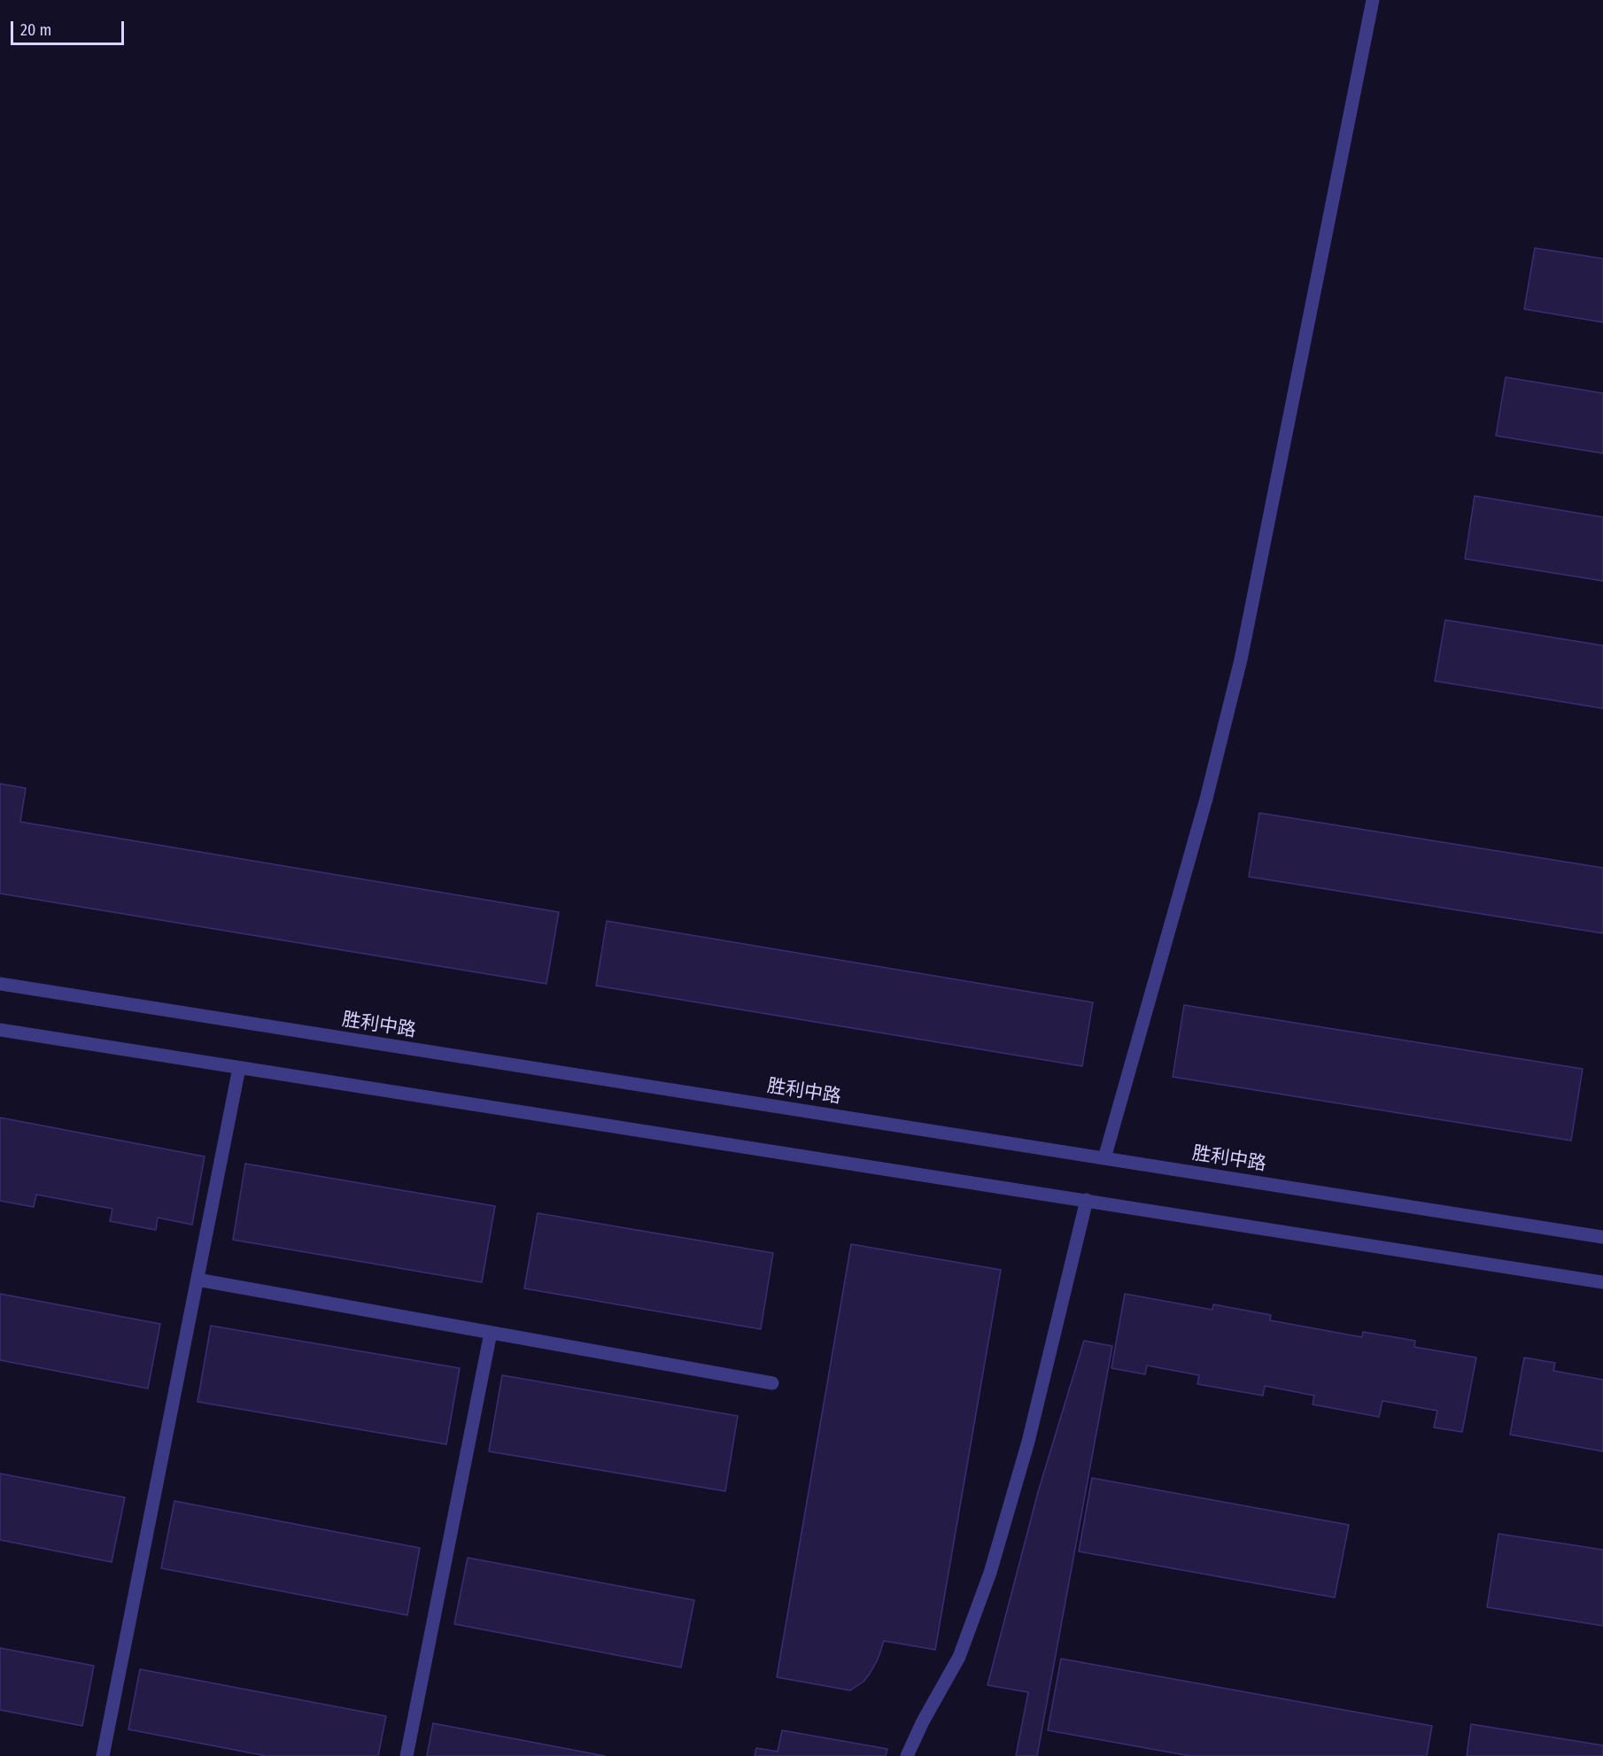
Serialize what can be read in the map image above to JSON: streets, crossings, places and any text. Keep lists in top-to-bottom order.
{
  "streets": {
    "street": ["胜利中路"]
  },
  "scale_bar": "20 m"
}
